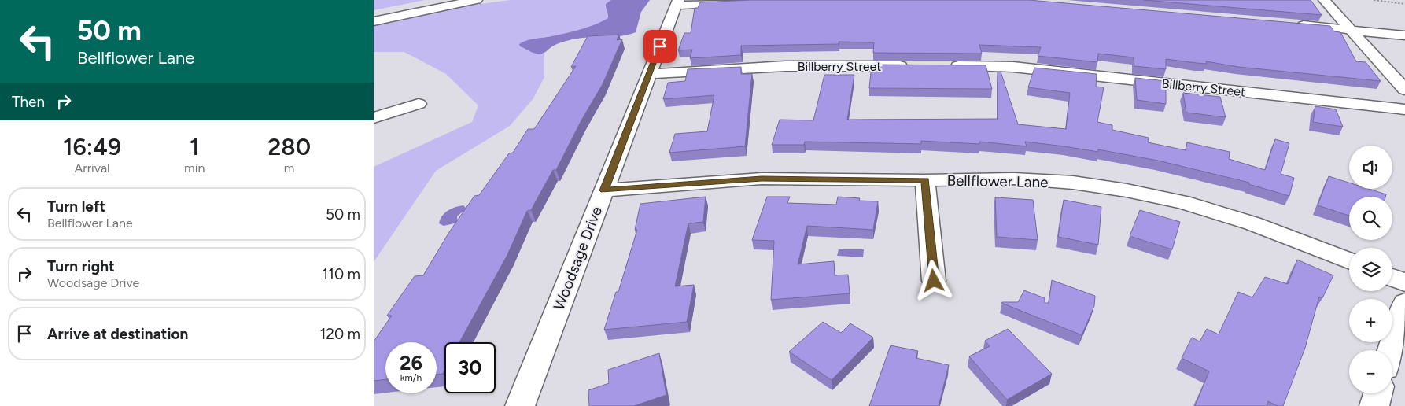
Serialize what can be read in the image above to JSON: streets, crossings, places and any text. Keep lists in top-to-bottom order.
{
  "streets": {
    "street": ["Billberry Street", "Bellflower Lane", "Woodsage Drive"]
  },
  "crossings": [
    ["Billberry Street", "Woodsage Drive"],
    ["Bellflower Lane", "Woodsage Drive"]
  ],
  "page": {
    "turn": ["50 m", "Bellflower Lane"],
    "then": "Then",
    "eta": [
      "16:49",
      "Arrival",
      "1",
      "min",
      "280",
      "m"
    ],
    "map_buttons": ["+", "−"],
    "list": [
      {
        "name": "Turn left",
        "note": "Bellflower Lane",
        "value": "50 m"
      },
      {
        "name": "Turn right",
        "note": "Woodsage Drive",
        "value": "110 m"
      },
      {
        "name": "Arrive at destination",
        "value": "120 m"
      }
    ],
    "speed": "26 km/h",
    "limit": "30"
  }
}
